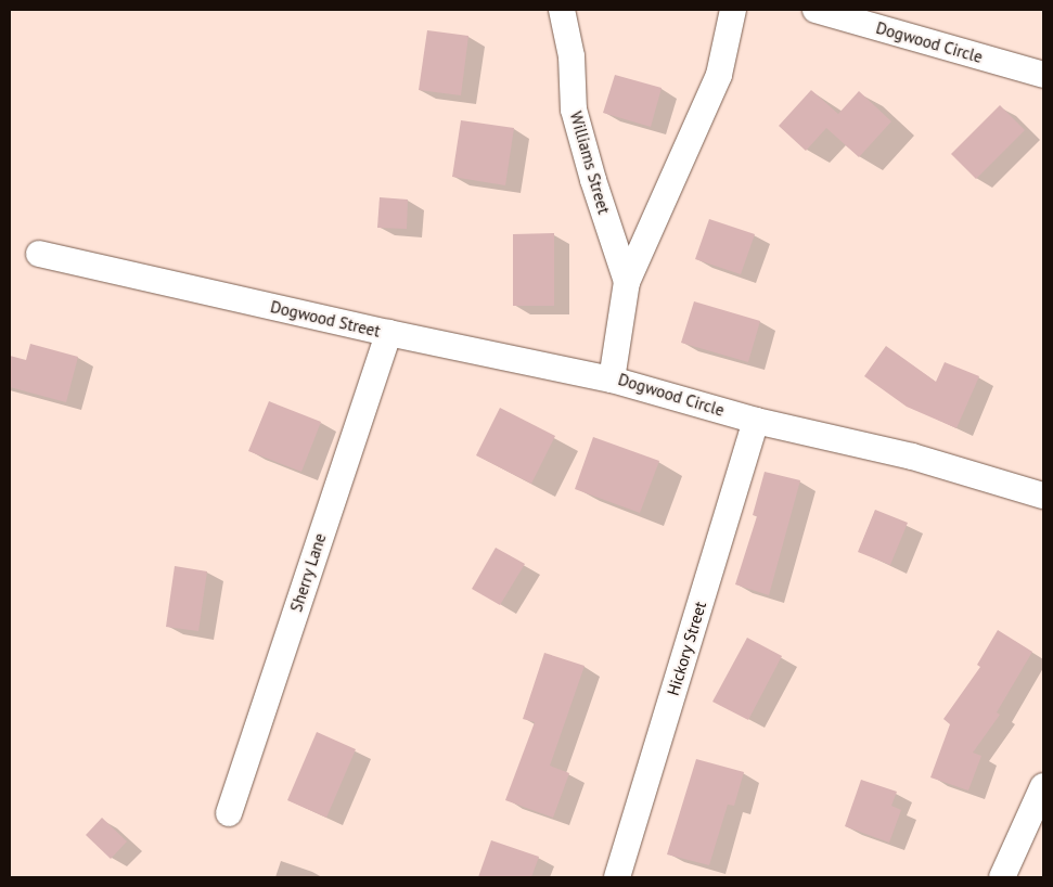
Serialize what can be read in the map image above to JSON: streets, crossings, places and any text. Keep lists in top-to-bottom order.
{
  "streets": {
    "street": [
      "Dogwood Circle",
      "Williams Street",
      "Dogwood Street",
      "Sherry Lane",
      "Hickory Street"
    ]
  },
  "crossings": [
    ["Dogwood Circle", "Williams Street"],
    ["Dogwood Circle", "Dogwood Street"],
    ["Dogwood Circle", "Hickory Street"],
    ["Dogwood Street", "Sherry Lane"]
  ]
}
